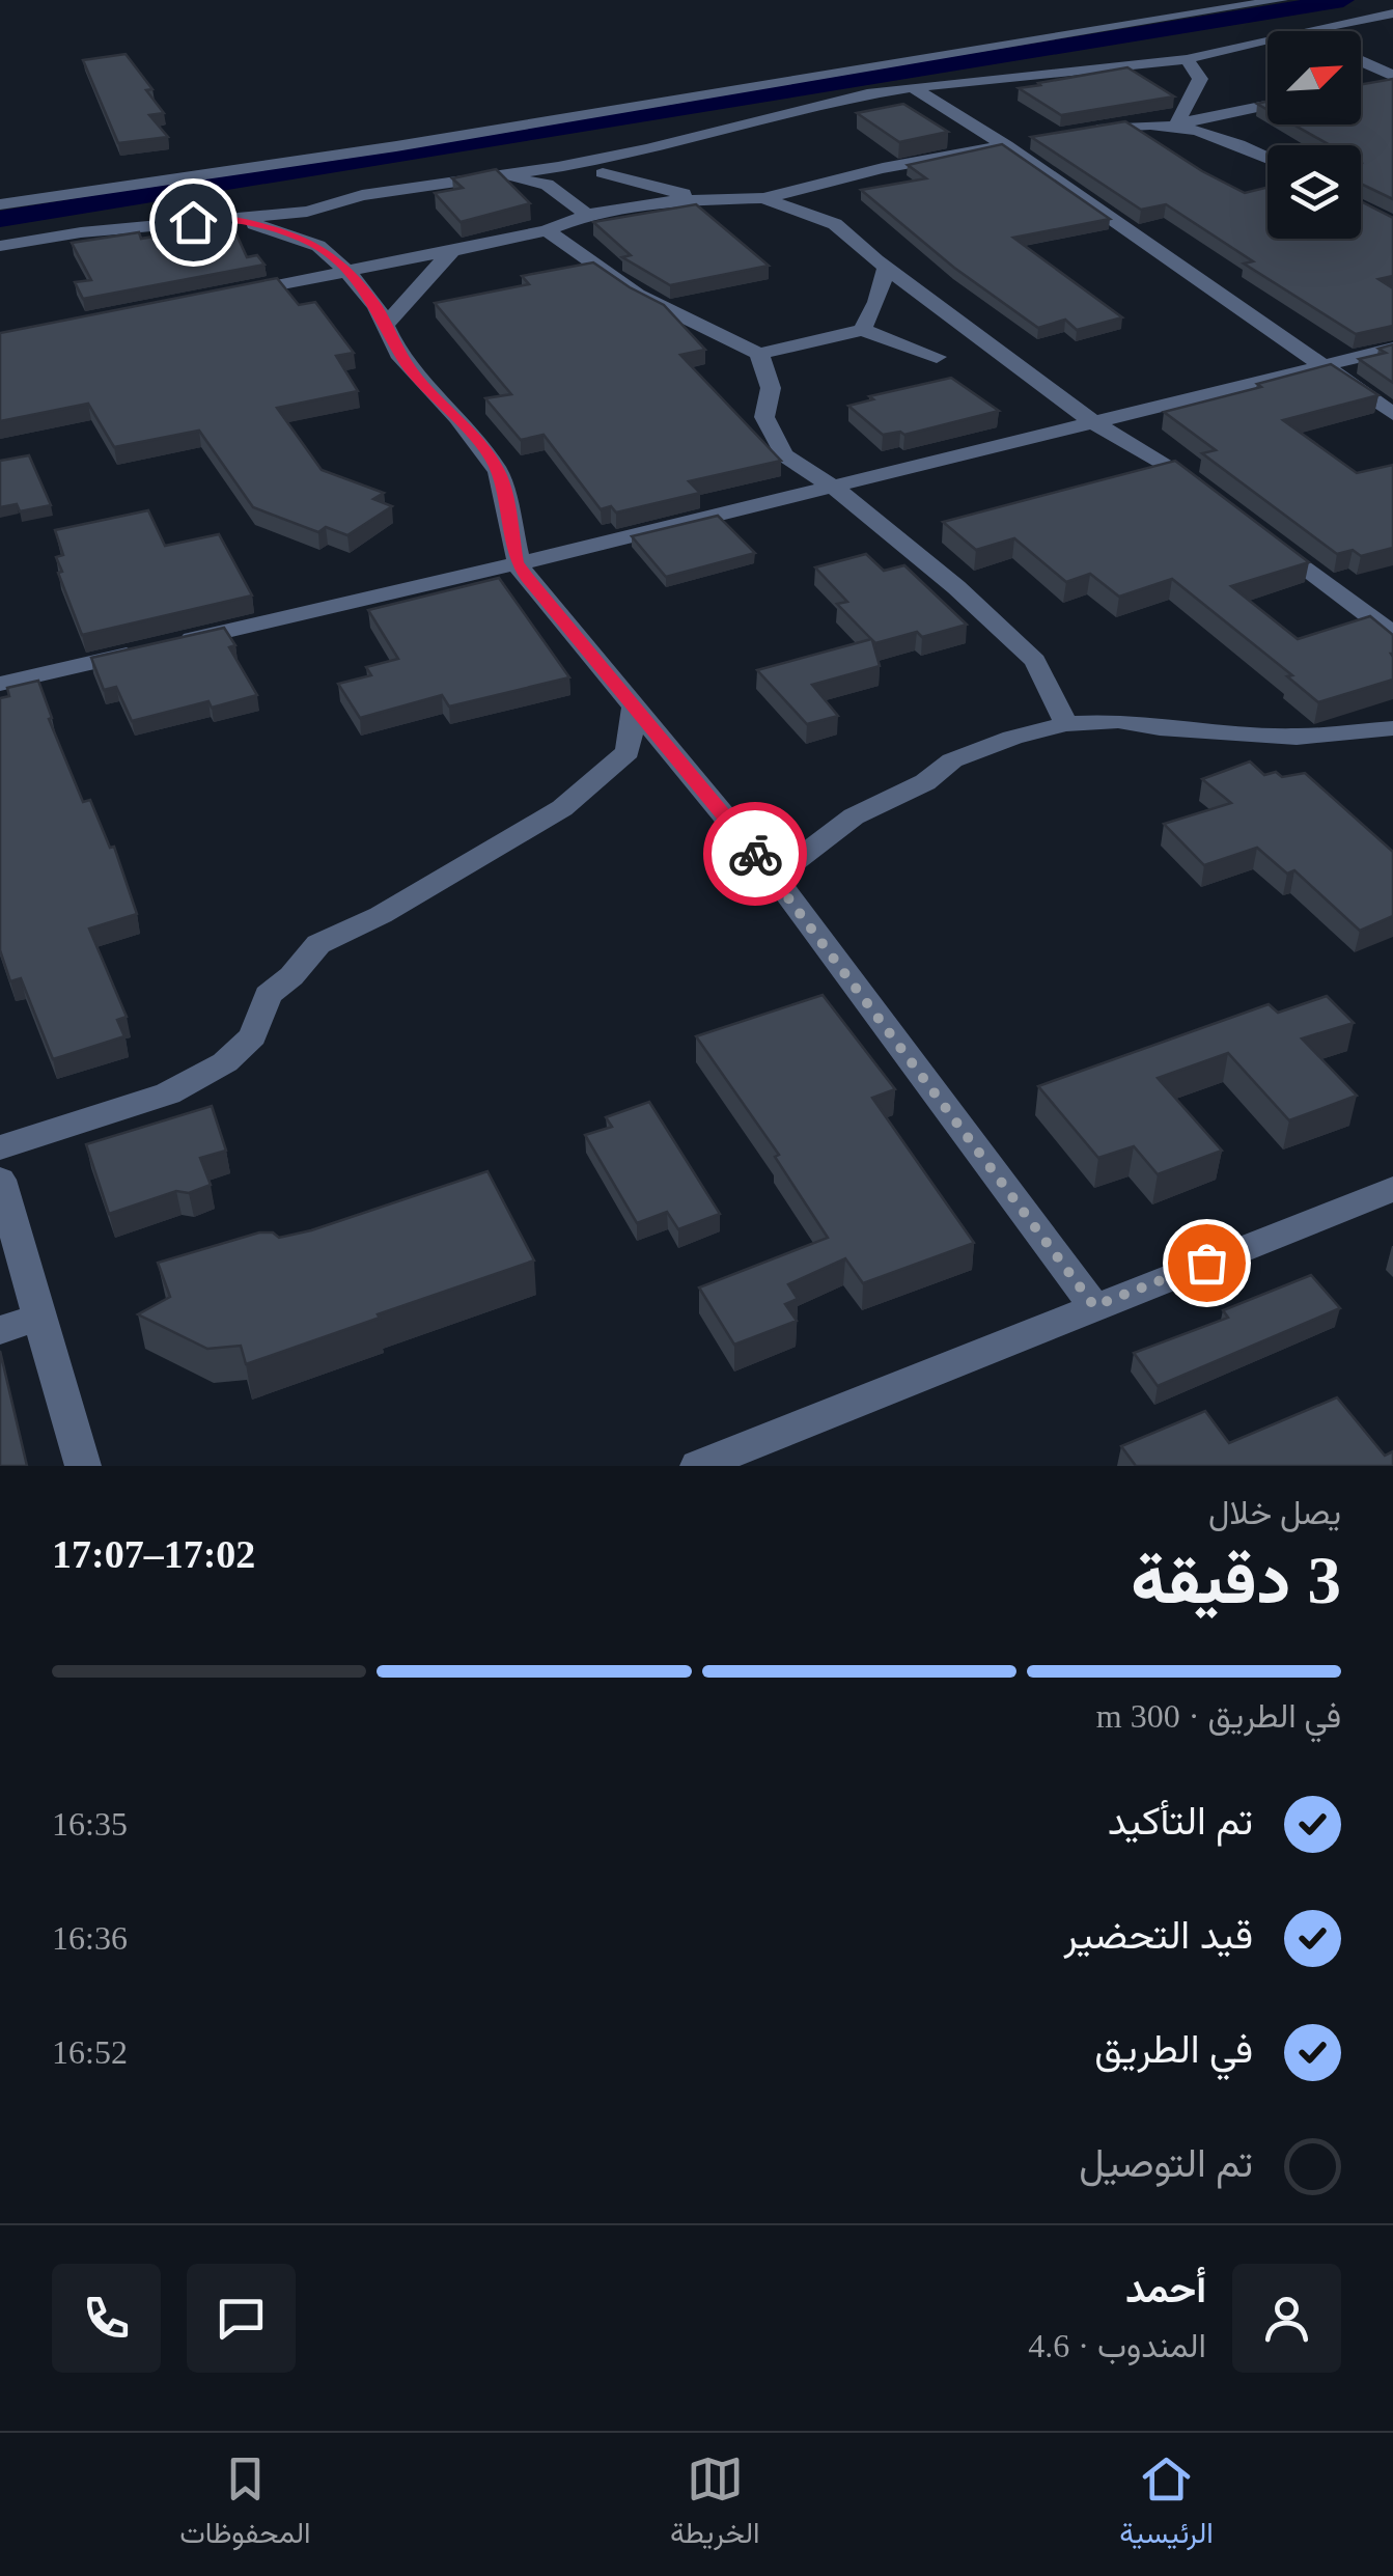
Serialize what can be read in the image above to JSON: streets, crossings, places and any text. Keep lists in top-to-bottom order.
{
  "north": "top right",
  "page": {
    "heading": ["3 دقيقة", "يصل خلال", "17:02–17:07"],
    "panel": ["أحمد", "المندوب · 4.6"],
    "bar": "في الطريق · 300 m",
    "list": [
      ["تم التأكيد", "16:35"],
      ["قيد التحضير", "16:36"],
      ["في الطريق", "16:52"],
      "تم التوصيل"
    ],
    "tabs": ["الرئيسية", "الخريطة", "المحفوظات"]
  }
}
